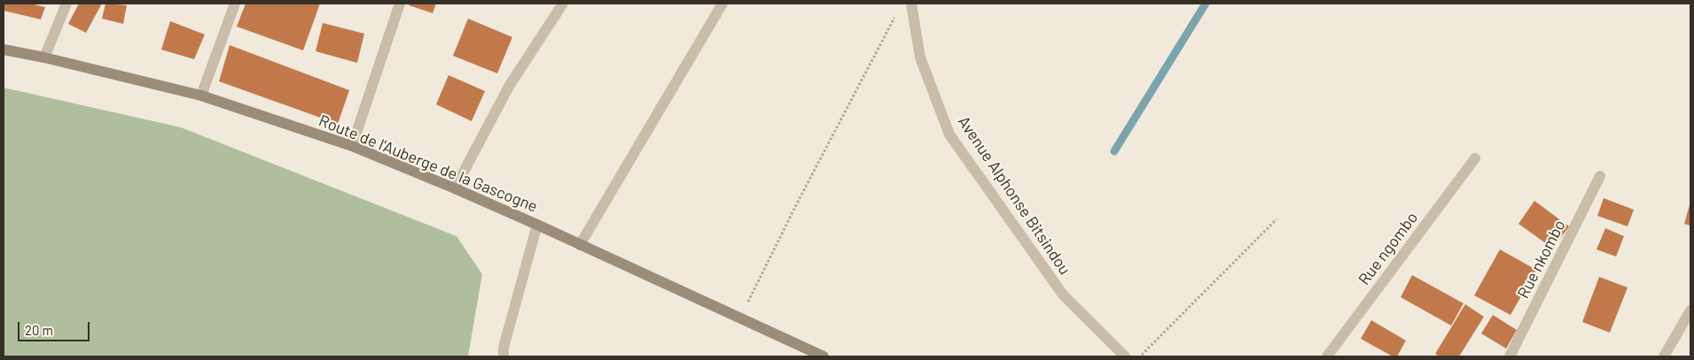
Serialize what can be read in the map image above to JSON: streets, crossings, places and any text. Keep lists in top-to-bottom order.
{
  "streets": {
    "street": [
      "Route de l'Auberge de la Gascogne",
      "Avenue Alphonse Bitsindou",
      "Rue ngombo",
      "Rue nkombo"
    ]
  },
  "scale_bar": "20 m"
}
